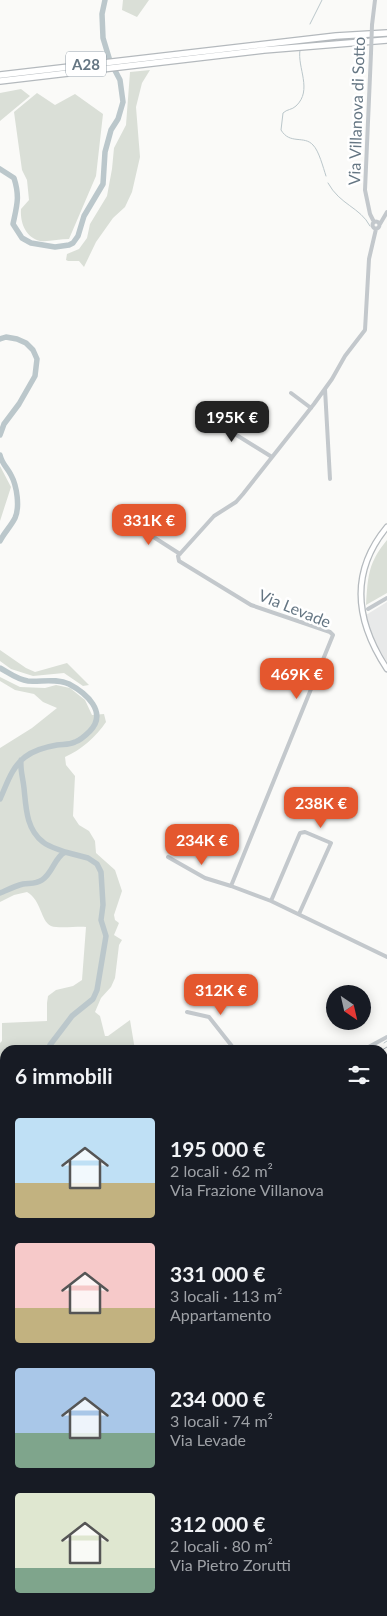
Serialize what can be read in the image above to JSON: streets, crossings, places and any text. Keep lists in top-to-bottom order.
{
  "streets": {
    "highway": ["A28"],
    "street": ["Via Villanova di Sotto", "Via Levade"]
  },
  "north": "bottom right",
  "page": {
    "price": [
      "195K €",
      "331K €",
      "469K €",
      "238K €",
      "234K €",
      "312K €"
    ],
    "heading": "6 immobili",
    "list": [
      {
        "name": "195 000 €",
        "note": "2 locali · 62 m² · Via Frazione Villanova"
      },
      {
        "name": "331 000 €",
        "note": "3 locali · 113 m² · Appartamento"
      },
      {
        "name": "234 000 €",
        "note": "3 locali · 74 m² · Via Levade"
      },
      {
        "name": "312 000 €",
        "note": "2 locali · 80 m² · Via Pietro Zorutti"
      }
    ]
  }
}
